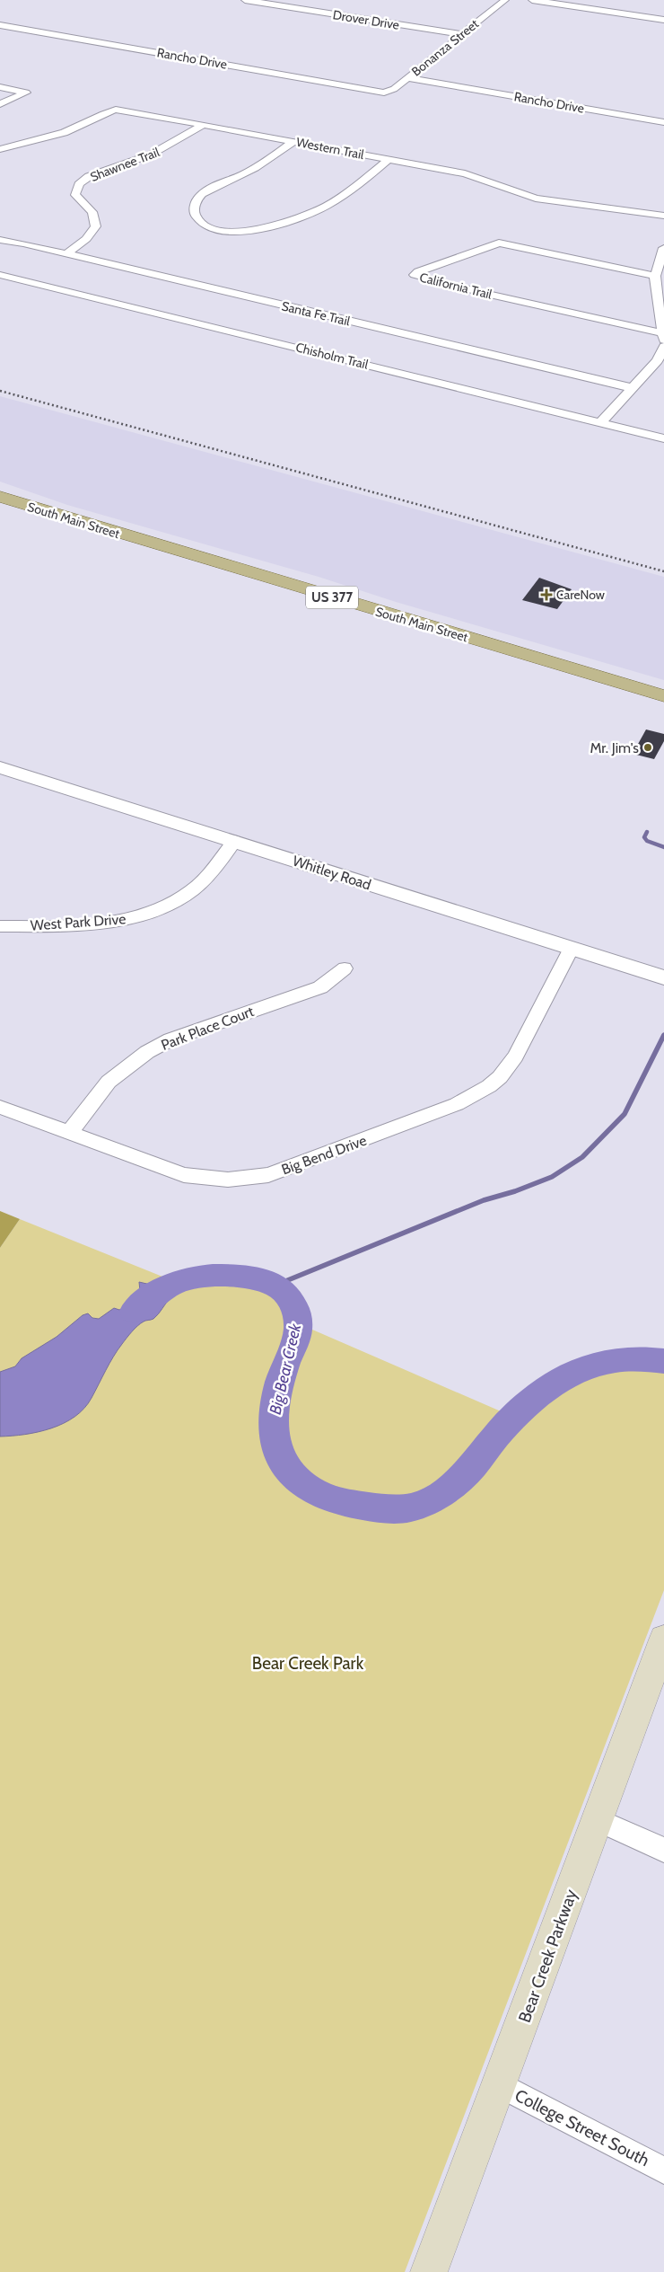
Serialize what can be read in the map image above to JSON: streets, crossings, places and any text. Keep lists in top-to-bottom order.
{
  "streets": {
    "main road": ["South Main Street", "US 377", "Bear Creek Parkway"],
    "street": [
      "Drover Drive",
      "Bonanza Street",
      "Rancho Drive",
      "Western Trail",
      "Shawnee Trail",
      "California Trail",
      "Santa Fe Trail",
      "Chisholm Trail",
      "Whitley Road",
      "West Park Drive",
      "Park Place Court",
      "Big Bend Drive",
      "College Street South"
    ]
  },
  "crossings": [
    ["Drover Drive", "Bonanza Street"],
    ["Bonanza Street", "Rancho Drive"],
    ["Western Trail", "Shawnee Trail"],
    ["Shawnee Trail", "Santa Fe Trail"],
    ["Whitley Road", "West Park Drive"],
    ["Whitley Road", "Big Bend Drive"],
    ["Park Place Court", "Big Bend Drive"],
    ["Bear Creek Parkway", "College Street South"]
  ],
  "water": ["Big Bear Creek"],
  "parks": ["Bear Creek Park"],
  "places": {
    "health": ["CareNow"],
    "other": ["Mr. Jim's"]
  }
}
